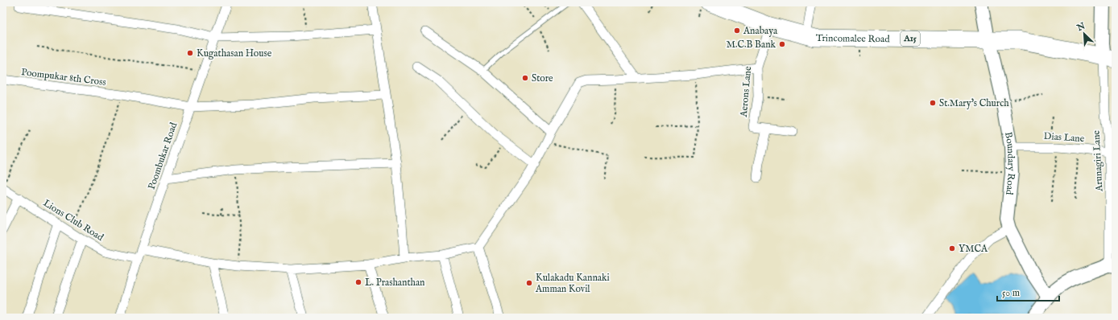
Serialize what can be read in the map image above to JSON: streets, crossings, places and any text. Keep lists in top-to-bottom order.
{
  "streets": {
    "highway": ["Trincomalee Road", "A15"],
    "main road": ["Boundary Road"],
    "street": [
      "Poompukar 8th Cross",
      "Aerons Lane",
      "Dias Lane",
      "Poombukar Road",
      "Arunagiri Lane",
      "Lions Club Road"
    ]
  },
  "crossings": [
    ["Trincomalee Road", "Aerons Lane"],
    ["Trincomalee Road", "Arunagiri Lane"],
    ["Trincomalee Road", "Boundary Road"],
    ["Poompukar 8th Cross", "Poombukar Road"],
    ["Dias Lane", "Arunagiri Lane"],
    ["Dias Lane", "Boundary Road"],
    ["Poombukar Road", "Lions Club Road"]
  ],
  "places": [
    "Anabaya",
    "M.C.B Bank",
    "Kugathasan House",
    "Store",
    "St.Mary's Church",
    "YMCA",
    "L. Prashanthan",
    "Kulakadu Kannaki Amman Kovil"
  ],
  "scale_bar": "50 m",
  "north": "top left"
}
